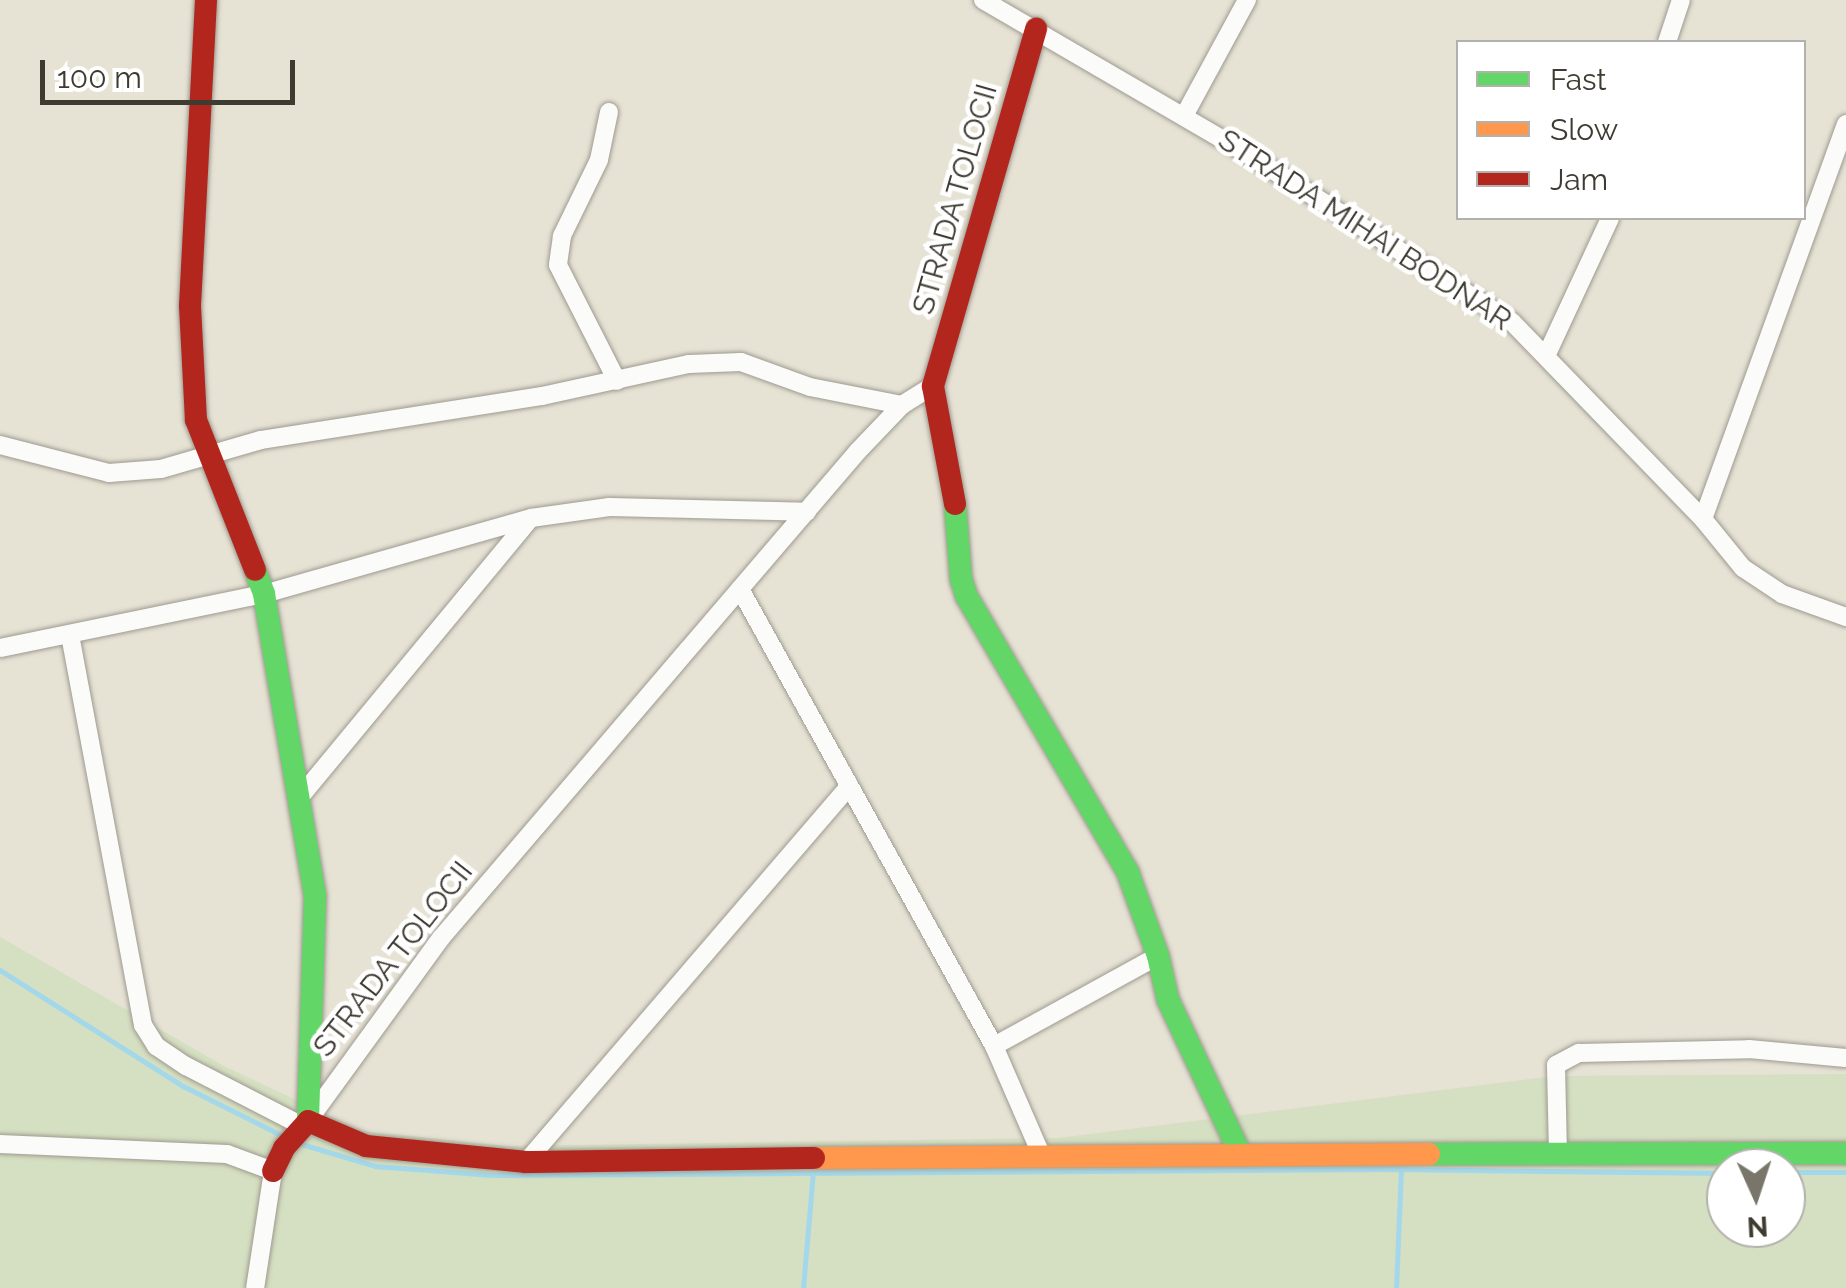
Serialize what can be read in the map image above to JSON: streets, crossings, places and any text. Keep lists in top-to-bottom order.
{
  "streets": {
    "street": ["STRADA TOLOCII", "STRADA MIHAI BODNAR"]
  },
  "crossings": [
    ["STRADA TOLOCII", "STRADA MIHAI BODNAR"]
  ],
  "legend": ["Fast", "Slow", "Jam"],
  "scale_bar": "100 m",
  "north": "bottom"
}
